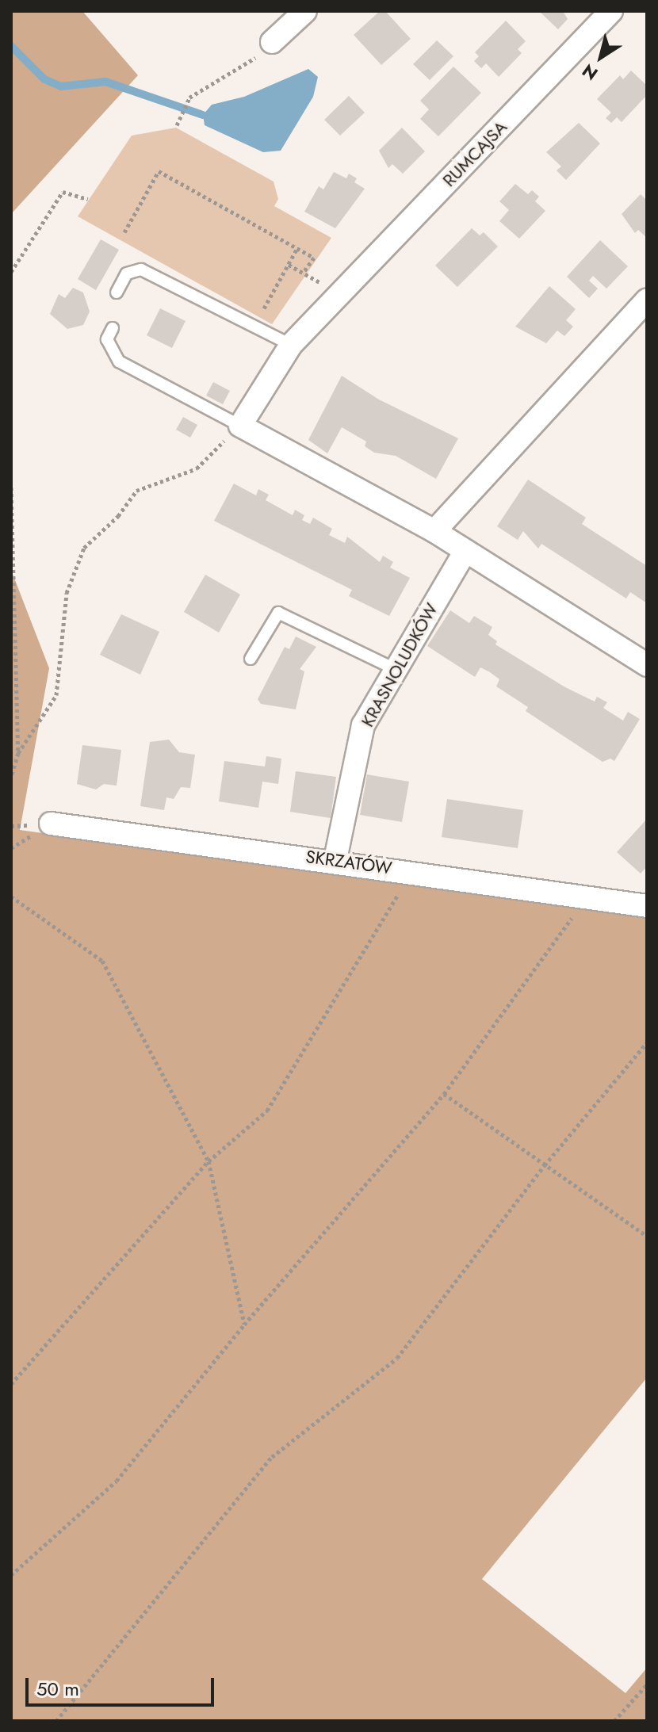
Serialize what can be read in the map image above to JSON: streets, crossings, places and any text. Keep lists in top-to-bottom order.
{
  "streets": {
    "street": ["RUMCAJSA", "KRASNOLUDKÓW", "SKRZATÓW"]
  },
  "crossings": [
    ["KRASNOLUDKÓW", "SKRZATÓW"]
  ],
  "scale_bar": "50 m",
  "north": "bottom left"
}
